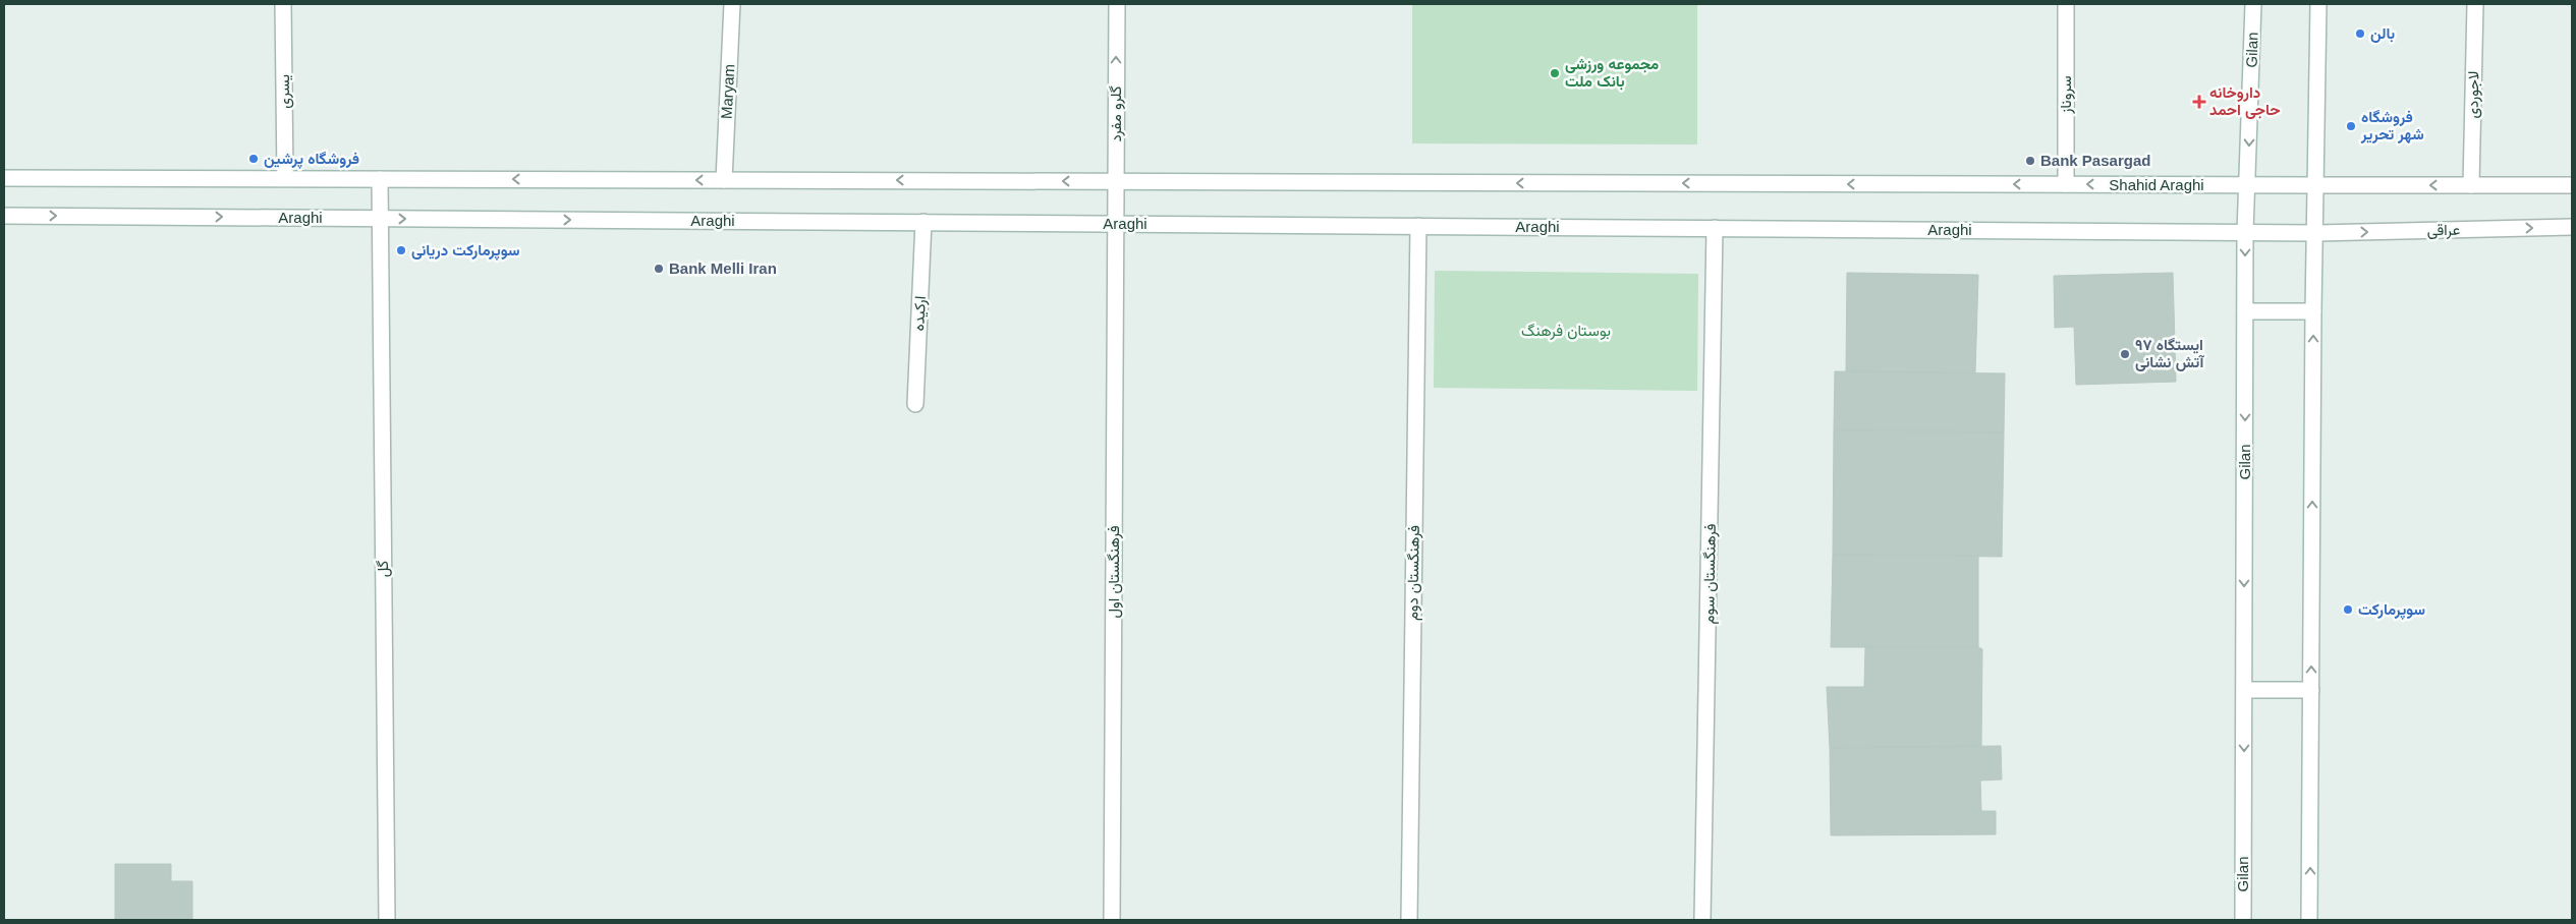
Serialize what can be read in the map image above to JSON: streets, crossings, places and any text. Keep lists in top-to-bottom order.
{
  "streets": {
    "main road": [
      "Gilan",
      "یسری",
      "Maryam",
      "سروناز",
      "لاجوردی",
      "گلرو مفرد",
      "Shahid Araghi",
      "Araghi",
      "عراقی",
      "ارکیده",
      "گل",
      "فرهنگستان اول",
      "فرهنگستان دوم",
      "فرهنگستان سوم"
    ]
  },
  "crossings": [
    ["Gilan", "Shahid Araghi"],
    ["Gilan", "Araghi"],
    ["Gilan", "عراقی"],
    ["سروناز", "Shahid Araghi"],
    ["گلرو مفرد", "Araghi"],
    ["گلرو مفرد", "فرهنگستان اول"],
    ["Araghi", "عراقی"],
    ["Araghi", "ارکیده"],
    ["Araghi", "گل"],
    ["Araghi", "فرهنگستان اول"],
    ["Araghi", "فرهنگستان دوم"],
    ["Araghi", "فرهنگستان سوم"]
  ],
  "one_way": ["گلرو مفرد", "Shahid Araghi"],
  "parks": ["بوستان فرهنگ"],
  "places": {
    "other": [
      "بالن",
      "مجموعه ورزشی بانک ملت",
      "فروشگاه شهر تحریر",
      "فروشگاه پرشین",
      "Bank Pasargad",
      "سوپرمارکت دریانی",
      "Bank Melli Iran",
      "ایستگاه ۹۷ آتش نشانی",
      "سوپرمارکت"
    ],
    "health": ["داروخانه حاجی احمد"]
  }
}
